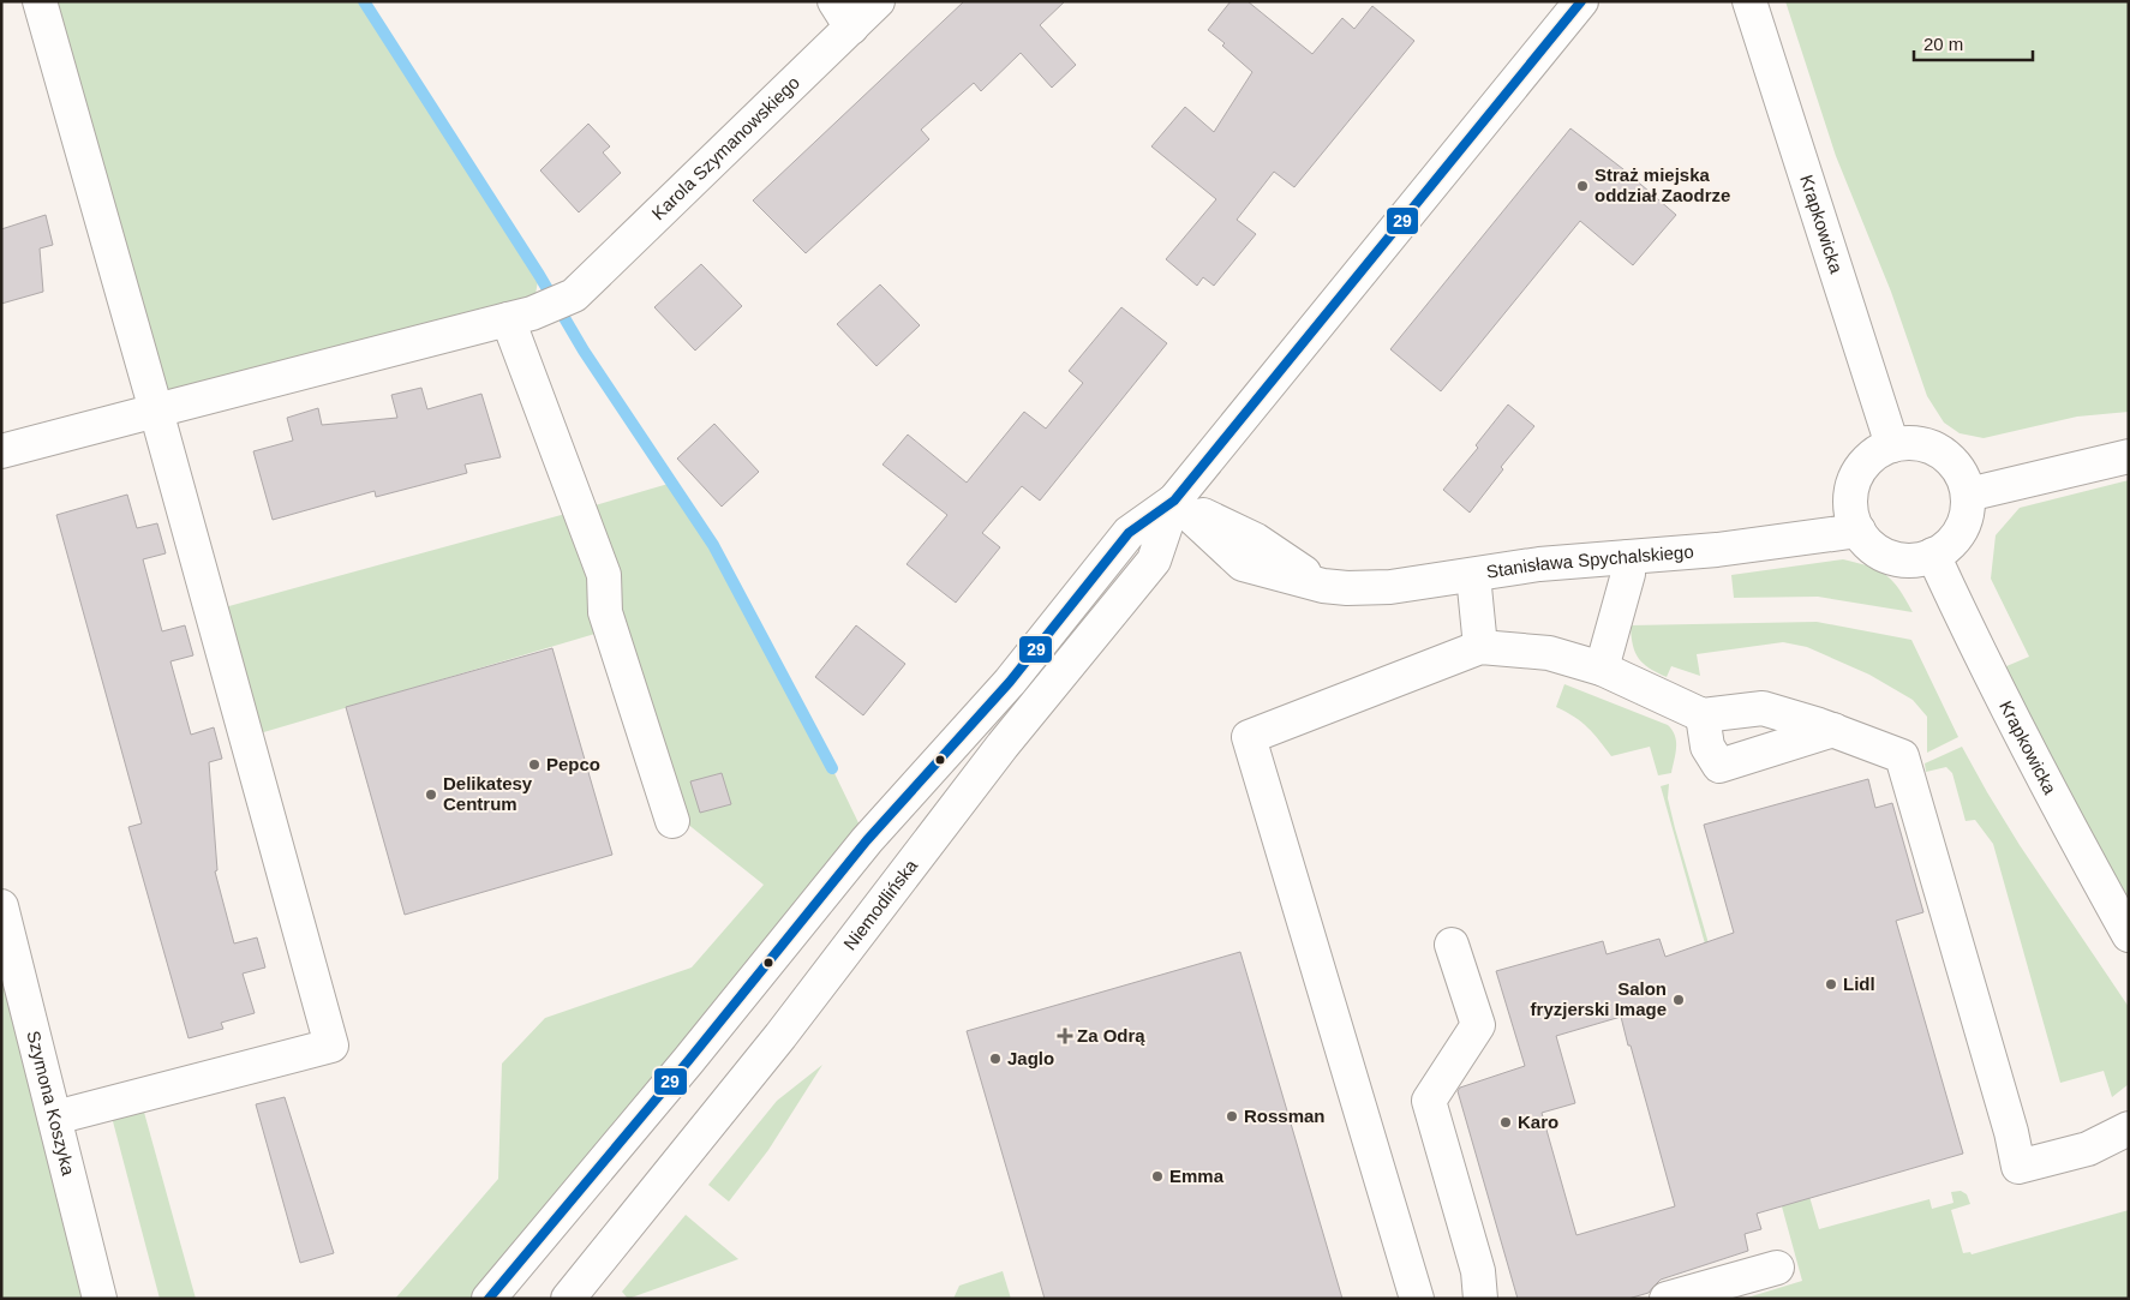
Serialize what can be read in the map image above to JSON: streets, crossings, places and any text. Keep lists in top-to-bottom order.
{
  "streets": {
    "street": [
      "Karola Szymanowskiego",
      "Krapkowicka",
      "Stanisława Spychalskiego",
      "Niemodlińska",
      "Szymona Koszyka"
    ]
  },
  "crossings": [
    ["Krapkowicka", "Stanisława Spychalskiego"],
    ["Stanisława Spychalskiego", "Niemodlińska"]
  ],
  "places": {
    "other": [
      "Straż miejska oddział Zaodrze",
      "Pepco",
      "Delikatesy Centrum",
      "Lidl",
      "Salon fryzjerski Image",
      "Jaglo",
      "Rossman",
      "Karo",
      "Emma"
    ],
    "health": ["Za Odrą"]
  },
  "lines": ["transit line 29"],
  "scale_bar": "20 m"
}
